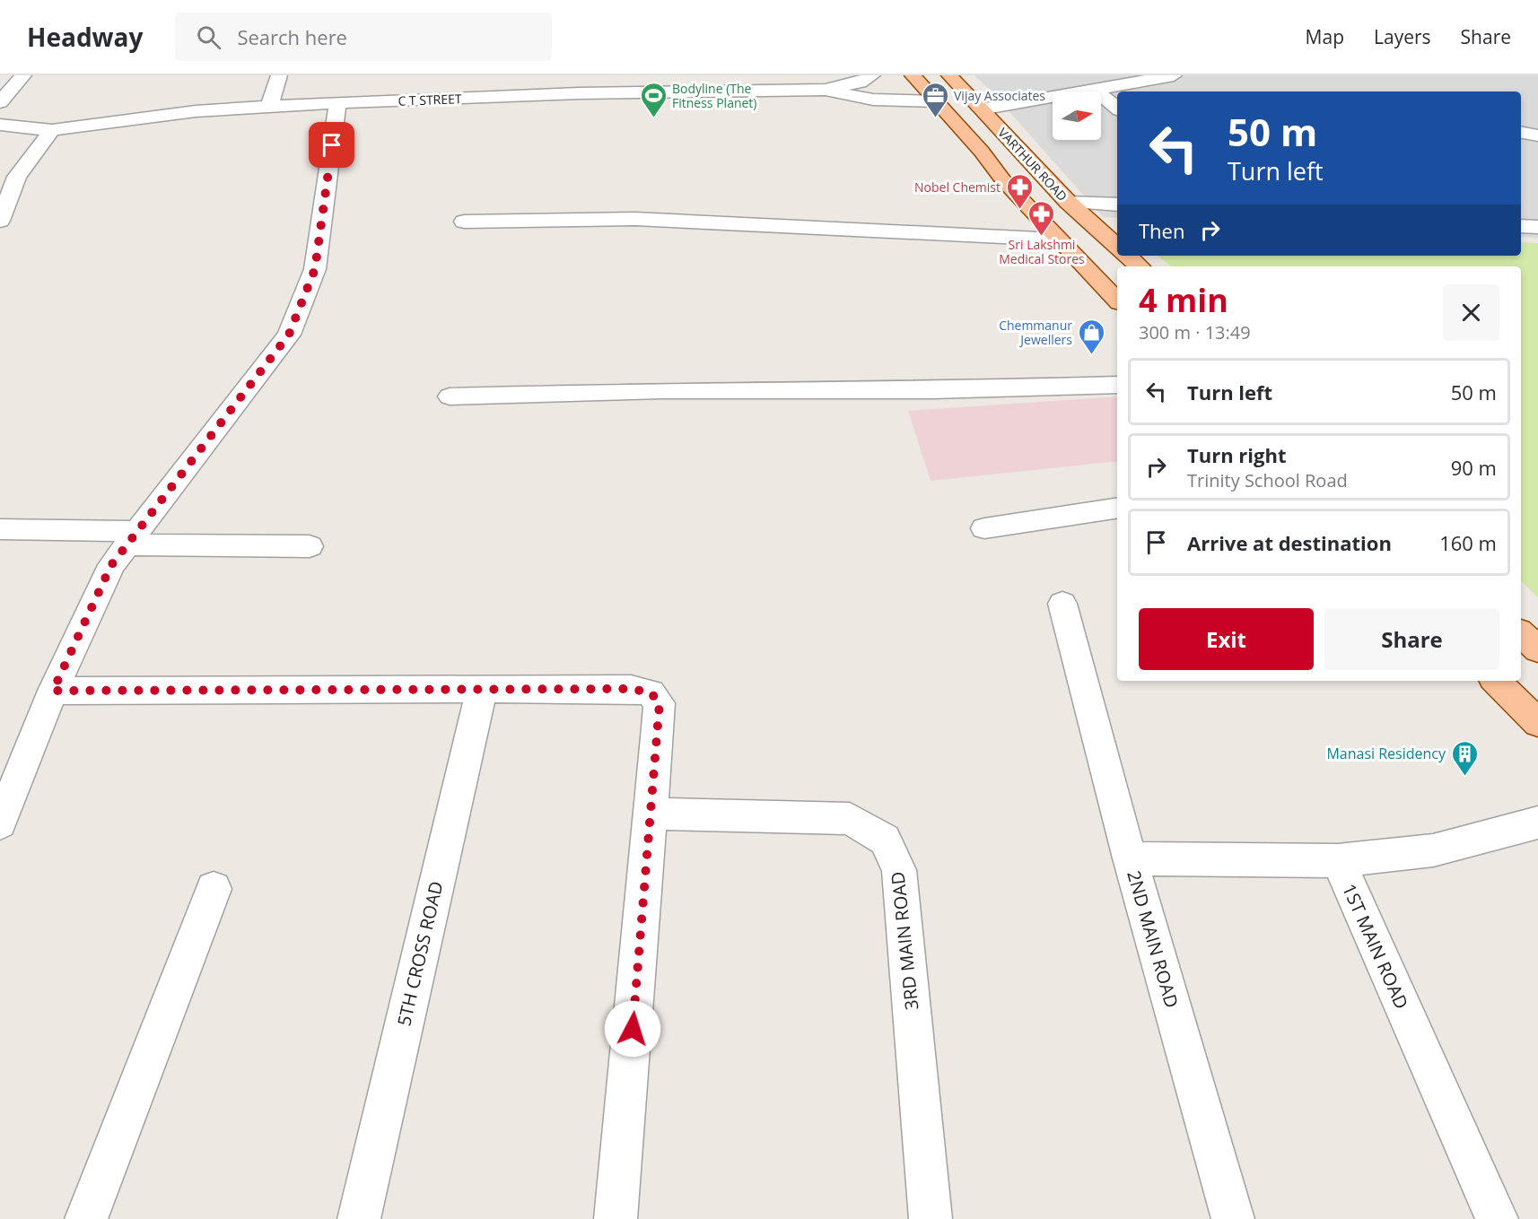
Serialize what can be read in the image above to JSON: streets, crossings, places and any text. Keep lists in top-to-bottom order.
{
  "streets": {
    "main road": ["VARTHUR ROAD"],
    "street": [
      "C T STREET",
      "2ND MAIN ROAD",
      "3RD MAIN ROAD",
      "1ST MAIN ROAD",
      "5TH CROSS ROAD"
    ]
  },
  "crossings": [
    ["2ND MAIN ROAD", "1ST MAIN ROAD"]
  ],
  "places": {
    "sports": ["Bodyline (The Fitness Planet)"],
    "office": ["Vijay Associates"],
    "pharmacy": ["Nobel Chemist", "Sri Lakshmi Medical Stores"],
    "shop": ["Chemmanur Jewellers"],
    "building": ["Manasi Residency"]
  },
  "north": "right",
  "page": {
    "header": "Headway",
    "search": "Search here",
    "nav": ["Map", "Layers", "Share"],
    "turn": ["50 m", "Turn left"],
    "then": "Then",
    "heading": ["4 min", "300 m · 13:49"],
    "list": [
      {
        "name": "Turn left",
        "value": "50 m"
      },
      {
        "name": "Turn right",
        "note": "Trinity School Road",
        "value": "90 m"
      },
      {
        "name": "Arrive at destination",
        "value": "160 m"
      }
    ],
    "buttons": ["Exit", "Share"]
  }
}
